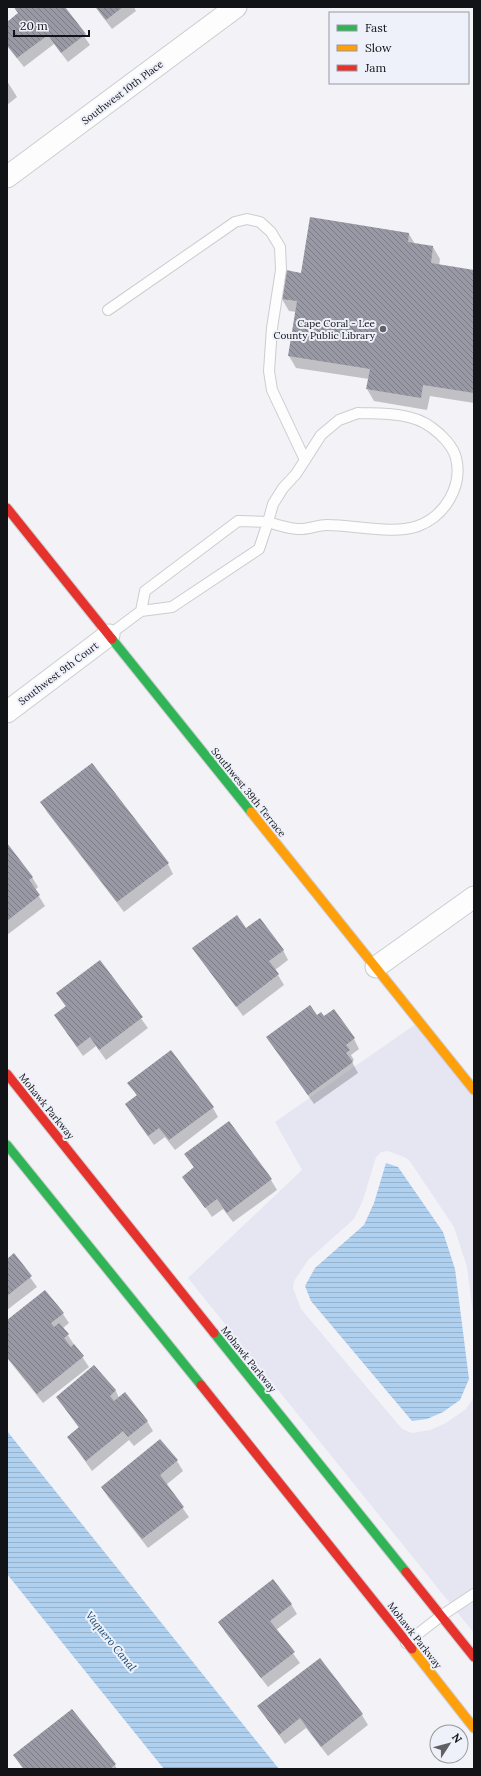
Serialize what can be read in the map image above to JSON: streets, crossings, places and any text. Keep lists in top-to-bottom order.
{
  "streets": {
    "street": [
      "Southwest 10th Place",
      "Southwest 9th Court",
      "Southwest 39th Terrace",
      "Mohawk Parkway"
    ]
  },
  "crossings": [
    ["Southwest 9th Court", "Southwest 39th Terrace"]
  ],
  "water": ["Vaquero Canal"],
  "places": ["Cape Coral - Lee County Public Library"],
  "legend": ["Fast", "Slow", "Jam"],
  "scale_bar": "20 m",
  "north": "top right"
}
